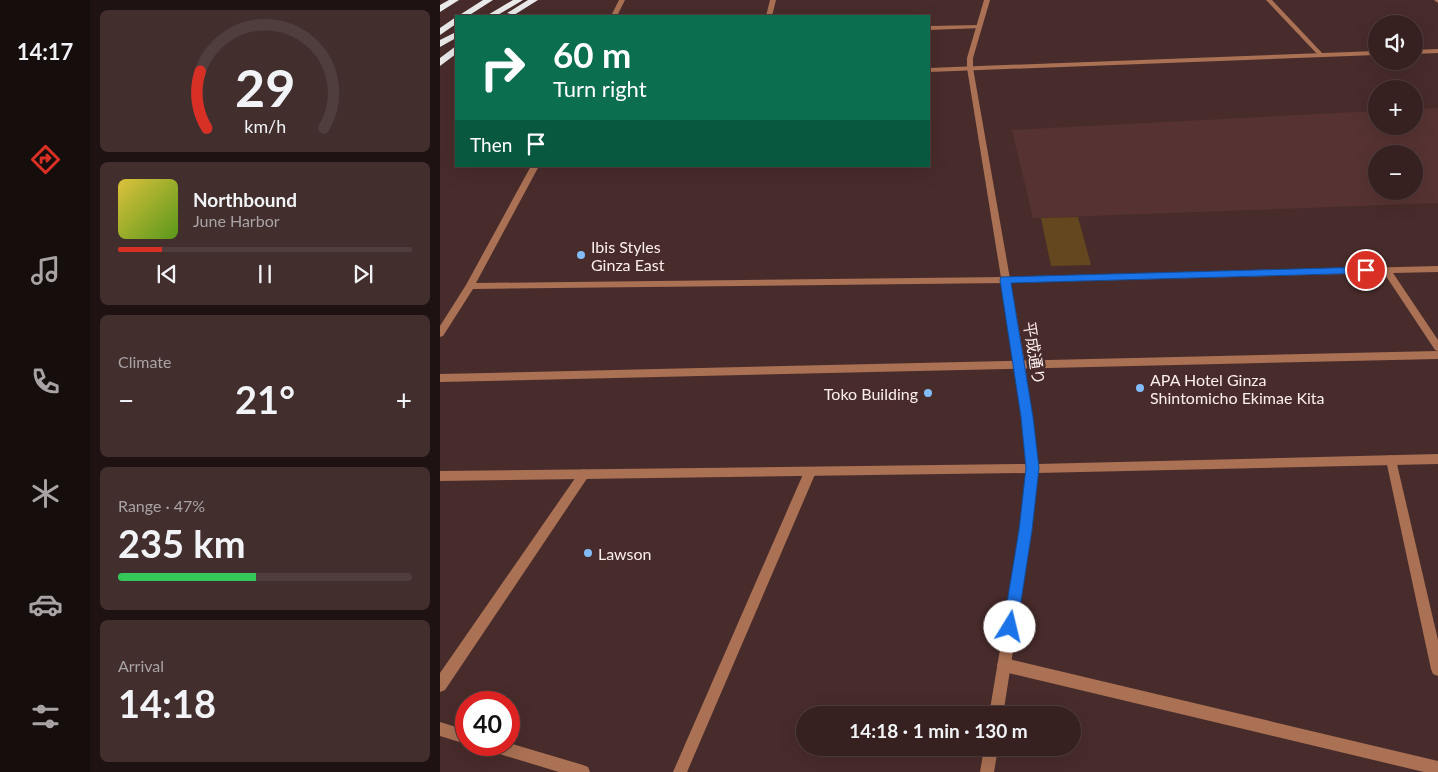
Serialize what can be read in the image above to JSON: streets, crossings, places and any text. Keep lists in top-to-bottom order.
{
  "streets": {
    "street": ["平成通り"]
  },
  "places": [
    "Ibis Styles Ginza East",
    "APA Hotel Ginza Shintomicho Ekimae Kita",
    "Toko Building",
    "Lawson"
  ],
  "page": {
    "tabs": "14:17",
    "map_buttons": ["+", "−"],
    "turn": ["60 m", "Turn right"],
    "then": "Then",
    "song": ["Northbound", "June Harbor"],
    "tile": [
      "Climate",
      ["Range · 47%", "235 km"],
      ["Arrival", "14:18"]
    ],
    "heat": ["−", "21°", "+"],
    "limit": "40",
    "trip": "14:18 · 1 min · 130 m",
    "gauge": ["29", "km/h"]
  }
}
